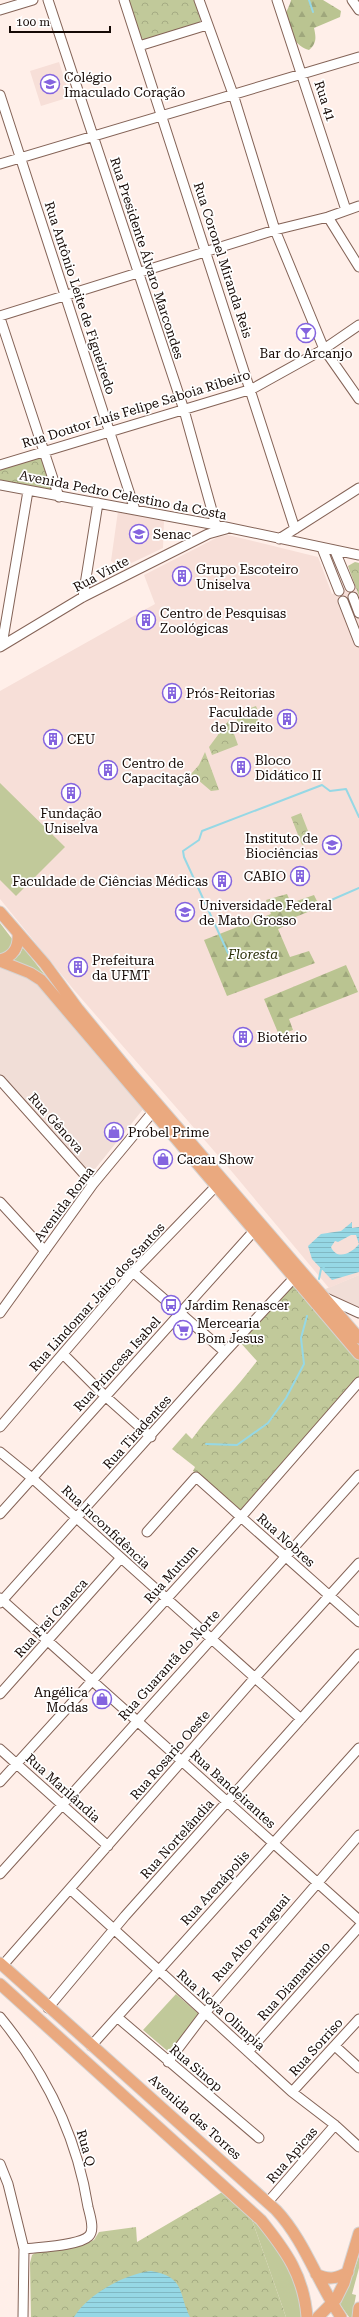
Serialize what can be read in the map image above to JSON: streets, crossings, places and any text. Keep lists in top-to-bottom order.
{
  "streets": {
    "main road": ["Avenida das Torres"],
    "street": [
      "Rua 41",
      "Rua Presidente Álvaro Marcondes",
      "Rua Coronel Miranda Reis",
      "Rua Antônio Leite de Figueiredo",
      "Rua Doutor Luís Felipe Saboia Ribeiro",
      "Avenida Pedro Celestino da Costa",
      "Rua Vinte",
      "Rua Gênova",
      "Avenida Roma",
      "Rua Lindomar Jairo dos Santos",
      "Rua Princesa Isabel",
      "Rua Tiradentes",
      "Rua Inconfidência",
      "Rua Nobres",
      "Rua Mutum",
      "Rua Frei Caneca",
      "Rua Guarantã do Norte",
      "Rua Rosario Oeste",
      "Rua Marilândia",
      "Rua Bandeirantes",
      "Rua Nortelândia",
      "Rua Arenápolis",
      "Rua Alto Paraguai",
      "Rua Diamantino",
      "Rua Nova Olimpia",
      "Rua Sorriso",
      "Rua Sinop",
      "Rua Q",
      "Rua Apicas"
    ]
  },
  "crossings": [
    ["Rua Presidente Álvaro Marcondes", "Rua Doutor Luís Felipe Saboia Ribeiro"],
    ["Rua Presidente Álvaro Marcondes", "Avenida Pedro Celestino da Costa"],
    ["Rua Coronel Miranda Reis", "Rua Doutor Luís Felipe Saboia Ribeiro"],
    ["Rua Antônio Leite de Figueiredo", "Rua Doutor Luís Felipe Saboia Ribeiro"],
    ["Rua Antônio Leite de Figueiredo", "Avenida Pedro Celestino da Costa"],
    ["Avenida Pedro Celestino da Costa", "Rua Vinte"],
    ["Rua Gênova", "Avenida Roma"],
    ["Rua Princesa Isabel", "Rua Inconfidência"],
    ["Rua Tiradentes", "Rua Inconfidência"],
    ["Rua Tiradentes", "Rua Bandeirantes"],
    ["Rua Inconfidência", "Rua Mutum"],
    ["Rua Inconfidência", "Rua Frei Caneca"],
    ["Rua Inconfidência", "Rua Guarantã do Norte"],
    ["Rua Inconfidência", "Rua Rosario Oeste"],
    ["Rua Inconfidência", "Rua Nortelândia"],
    ["Rua Nobres", "Rua Mutum"],
    ["Rua Nobres", "Rua Guarantã do Norte"],
    ["Rua Nobres", "Rua Rosario Oeste"],
    ["Rua Mutum", "Rua Marilândia"],
    ["Rua Mutum", "Rua Bandeirantes"],
    ["Rua Frei Caneca", "Rua Bandeirantes"],
    ["Rua Guarantã do Norte", "Rua Marilândia"],
    ["Rua Guarantã do Norte", "Rua Bandeirantes"],
    ["Rua Rosario Oeste", "Rua Marilândia"],
    ["Rua Rosario Oeste", "Rua Bandeirantes"],
    ["Rua Rosario Oeste", "Rua Nova Olimpia"],
    ["Rua Rosario Oeste", "Avenida das Torres"],
    ["Rua Bandeirantes", "Rua Nortelândia"],
    ["Rua Bandeirantes", "Rua Arenápolis"],
    ["Rua Bandeirantes", "Rua Alto Paraguai"],
    ["Rua Nortelândia", "Rua Nova Olimpia"],
    ["Rua Nortelândia", "Avenida das Torres"],
    ["Rua Arenápolis", "Rua Nova Olimpia"],
    ["Rua Arenápolis", "Rua Sinop"],
    ["Rua Arenápolis", "Avenida das Torres"],
    ["Rua Alto Paraguai", "Rua Nova Olimpia"],
    ["Rua Alto Paraguai", "Rua Sinop"],
    ["Rua Diamantino", "Rua Nova Olimpia"],
    ["Rua Nova Olimpia", "Rua Sorriso"],
    ["Rua Nova Olimpia", "Rua Apicas"],
    ["Avenida das Torres", "Rua Apicas"]
  ],
  "parks": ["Floresta"],
  "places": {
    "school or university": [
      "Colégio Imaculado Coração",
      "Senac",
      "Instituto de Biociências",
      "Universidade Federal de Mato Grosso"
    ],
    "bar": ["Bar do Arcanjo"],
    "building": [
      "Grupo Escoteiro Uniselva",
      "Centro de Pesquisas Zoológicas",
      "Prós-Reitorias",
      "Faculdade de Direito",
      "CEU",
      "Bloco Didático II",
      "Centro de Capacitação",
      "Fundação Uniselva",
      "CABIO",
      "Faculdade de Ciências Médicas",
      "Prefeitura da UFMT",
      "Biotério"
    ],
    "shop": ["Probel Prime", "Cacau Show", "Angélica Modas"],
    "bus stop": ["Jardim Renascer"],
    "supermarket": ["Mercearia Bom Jesus"]
  },
  "scale_bar": "100 m"
}
